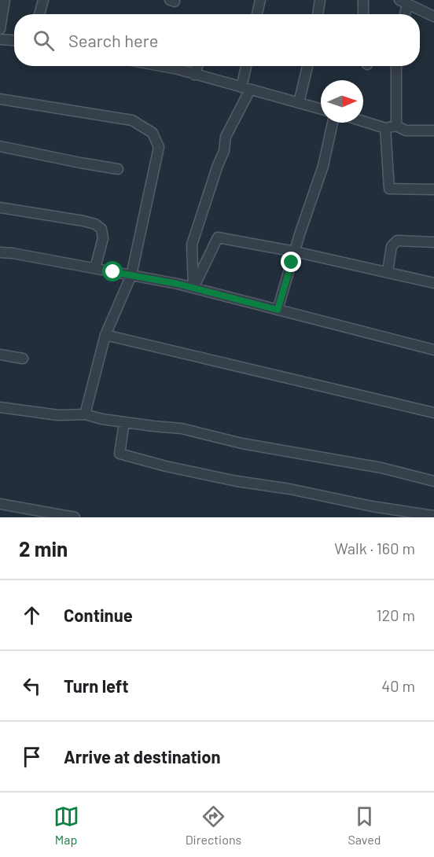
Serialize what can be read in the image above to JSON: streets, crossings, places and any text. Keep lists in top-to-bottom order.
{
  "north": "right",
  "page": {
    "search": "Search here",
    "heading": ["2 min", "Walk · 160 m"],
    "list": [
      ["Continue", "120 m"],
      ["Turn left", "40 m"],
      "Arrive at destination"
    ],
    "nav": ["Map", "Directions", "Saved"]
  }
}
